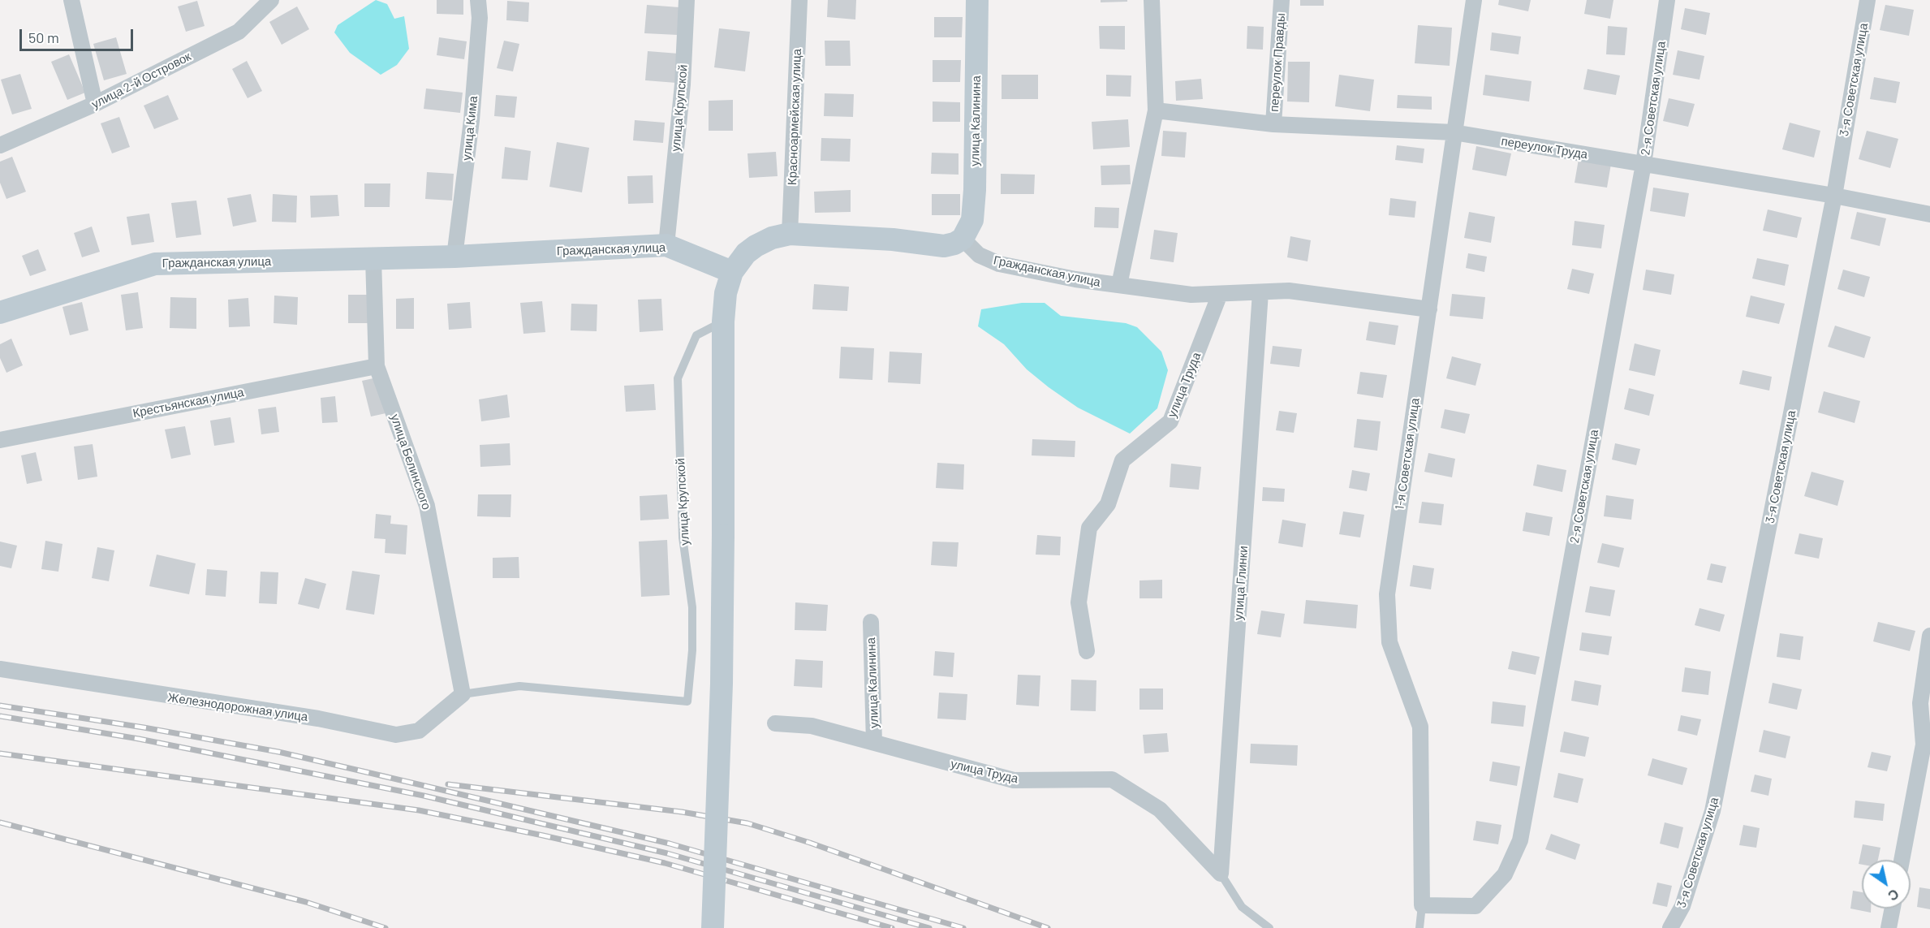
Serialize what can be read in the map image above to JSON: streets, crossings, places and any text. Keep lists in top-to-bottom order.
{
  "streets": {
    "main road": ["улица Калинина", "Гражданская улица"],
    "street": [
      "переулок Правды",
      "3-я Советская улица",
      "улица 2-й Островок",
      "2-я Советская улица",
      "улица Крупской",
      "Красноармейская улица",
      "улица Кима",
      "переулок Труда",
      "улица Труда",
      "Крестьянская улица",
      "1-я Советская улица",
      "улица Белинского",
      "улица Глинки",
      "Железнодорожная улица"
    ]
  },
  "crossings": [
    ["переулок Правды", "переулок Труда"],
    ["3-я Советская улица", "переулок Труда"],
    ["2-я Советская улица", "переулок Труда"],
    ["2-я Советская улица", "1-я Советская улица"],
    ["улица Крупской", "Гражданская улица"],
    ["улица Крупской", "улица Белинского"],
    ["улица Крупской", "Железнодорожная улица"],
    ["улица Калинина", "Гражданская улица"],
    ["улица Калинина", "улица Труда"],
    ["улица Кима", "Гражданская улица"],
    ["переулок Труда", "1-я Советская улица"],
    ["Гражданская улица", "улица Труда"],
    ["Гражданская улица", "1-я Советская улица"],
    ["Гражданская улица", "улица Белинского"],
    ["Гражданская улица", "улица Глинки"],
    ["улица Труда", "улица Глинки"],
    ["Крестьянская улица", "улица Белинского"],
    ["улица Белинского", "Железнодорожная улица"]
  ],
  "scale_bar": "50 m",
  "north": "bottom right"
}
